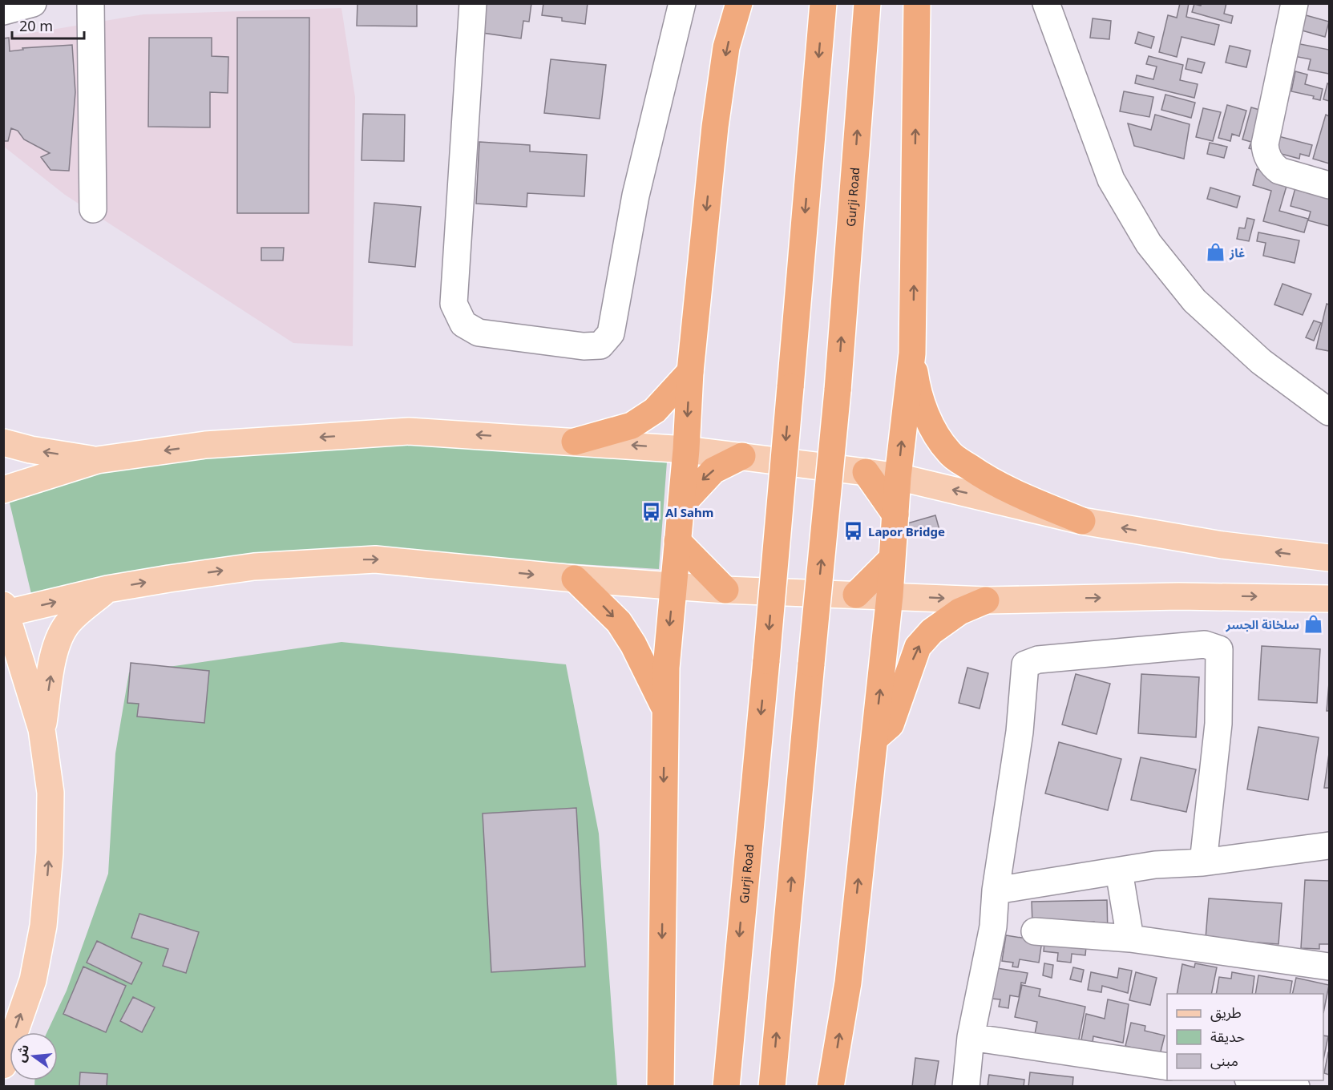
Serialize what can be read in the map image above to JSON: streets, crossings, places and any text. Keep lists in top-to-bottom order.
{
  "streets": {
    "highway": ["Gurji Road"]
  },
  "places": {
    "shop": ["غاز", "سلخانة الجسر"],
    "bus stop": ["Al Sahm", "Lapor Bridge"]
  },
  "legend": ["طريق", "حديقة", "مبنى"],
  "scale_bar": "20 m",
  "north": "left"
}
